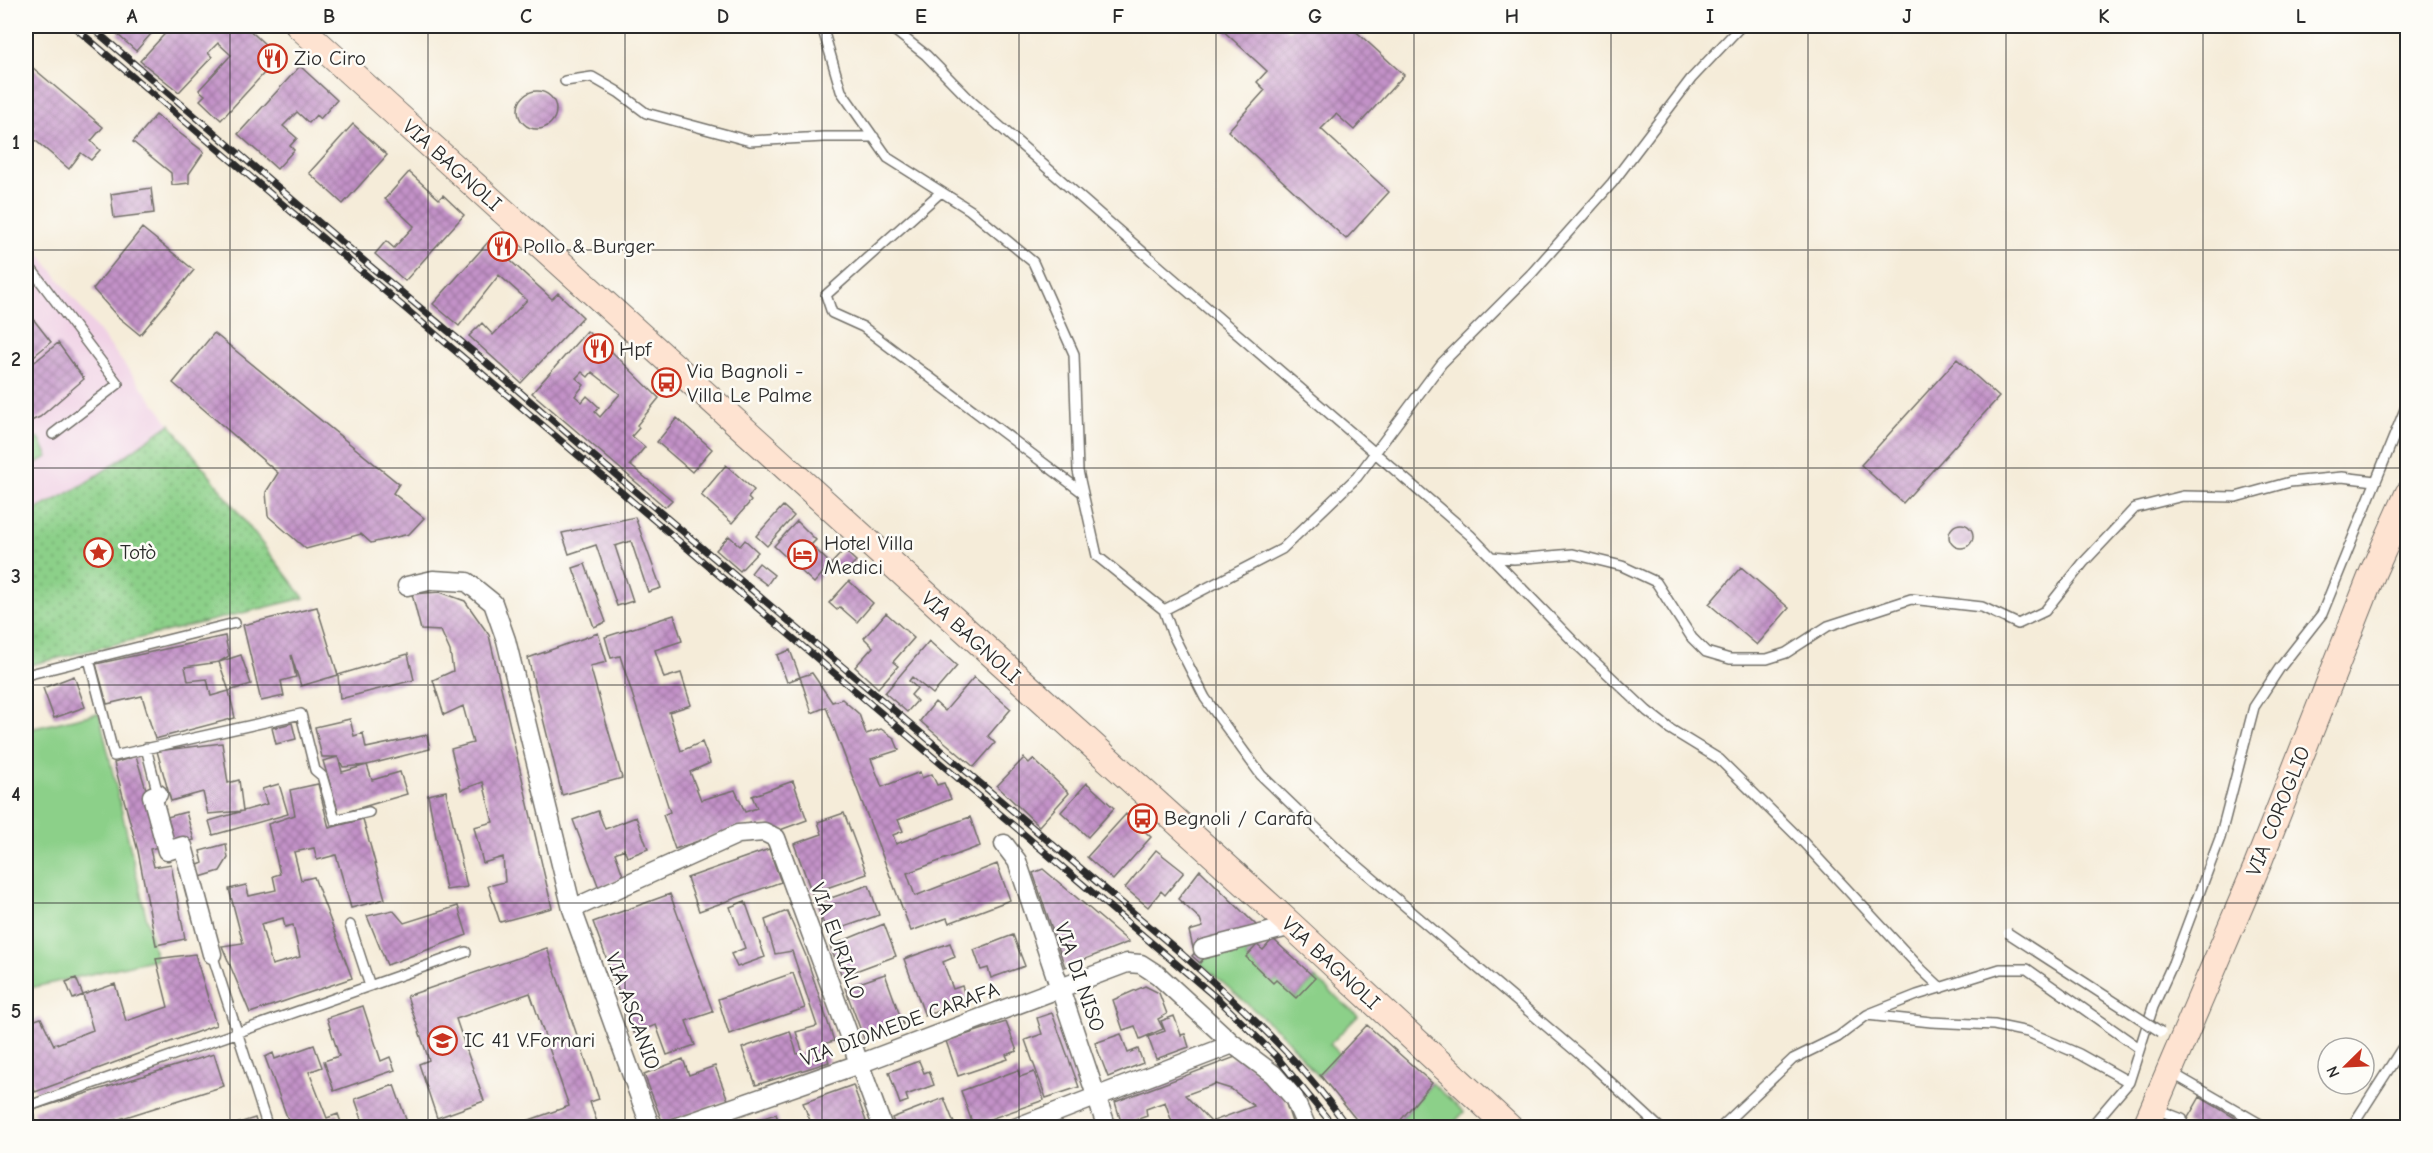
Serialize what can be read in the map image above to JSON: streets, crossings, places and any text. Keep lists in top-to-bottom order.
{
  "streets": {
    "street": [
      "VIA BAGNOLI",
      "VIA COROGLIO",
      "VIA EURIALO",
      "VIA DI NISO",
      "VIA ASCANIO",
      "VIA DIOMEDE CARAFA"
    ]
  },
  "crossings": [
    ["VIA EURIALO", "VIA ASCANIO"],
    ["VIA EURIALO", "VIA DIOMEDE CARAFA"],
    ["VIA DI NISO", "VIA DIOMEDE CARAFA"]
  ],
  "places": {
    "restaurant": ["Zio Ciro", "Pollo & Burger", "Hpf"],
    "bus stop": ["Via Bagnoli - Villa Le Palme", "Begnoli / Carafa"],
    "place": ["Totò"],
    "hotel": ["Hotel Villa Medici"],
    "school or university": ["IC 41 V.Fornari"]
  },
  "north": "bottom left",
  "grid": {
    "columns": [
      "A",
      "B",
      "C",
      "D",
      "E",
      "F",
      "G",
      "H",
      "I",
      "J",
      "K",
      "L"
    ],
    "rows": [
      "1",
      "2",
      "3",
      "4",
      "5"
    ]
  }
}
